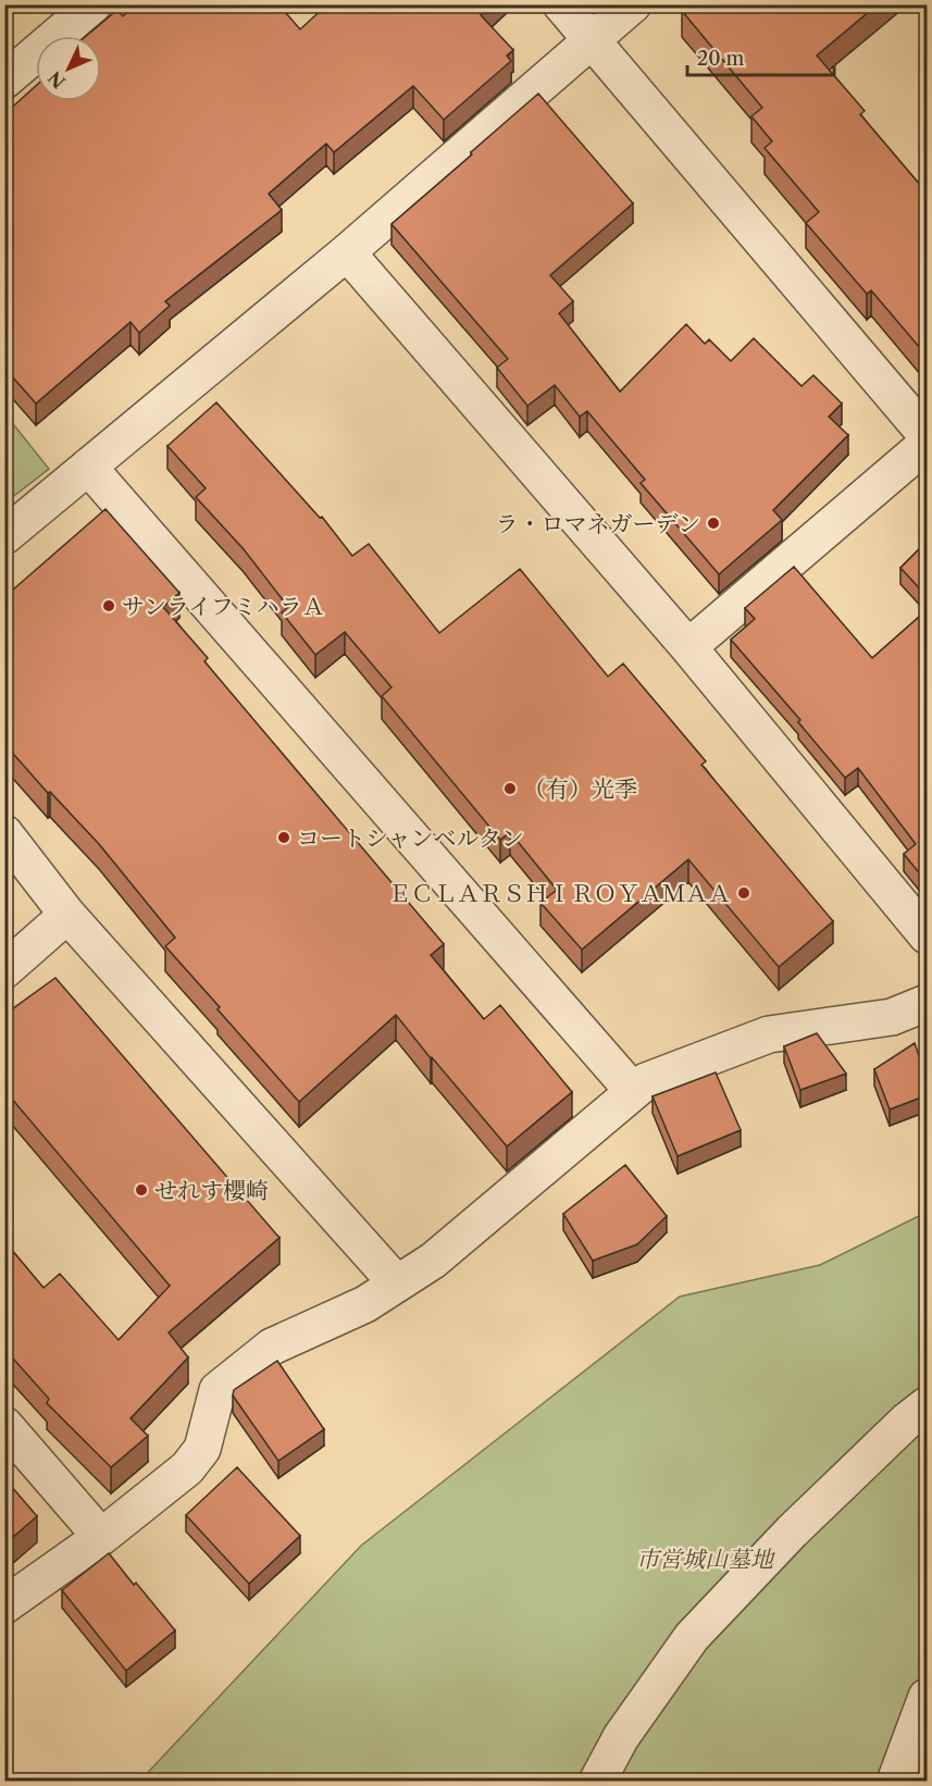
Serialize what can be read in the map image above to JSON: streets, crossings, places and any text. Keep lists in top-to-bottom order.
{
  "parks": ["市営城山墓地"],
  "places": [
    "ラ・ロマネガーデン",
    "サンライフミハラＡ",
    "（有）光季",
    "コートシャンベルタン",
    "ＥＣＬＡＲＳＨＩＲＯＹＡＭＡＡ",
    "せれす櫻崎"
  ],
  "scale_bar": "20 m",
  "north": "bottom left"
}
